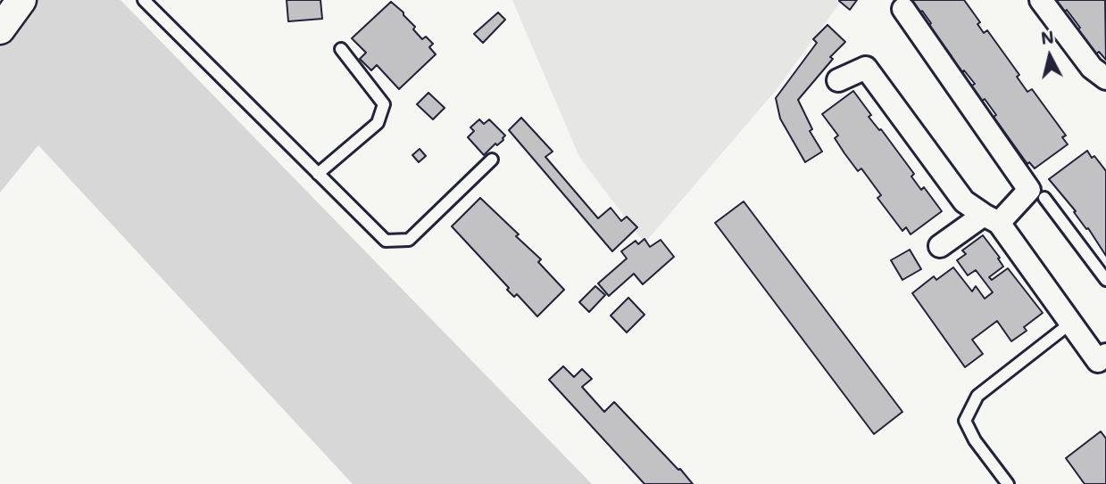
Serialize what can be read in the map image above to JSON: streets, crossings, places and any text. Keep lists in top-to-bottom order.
{
  "north": "top"
}
